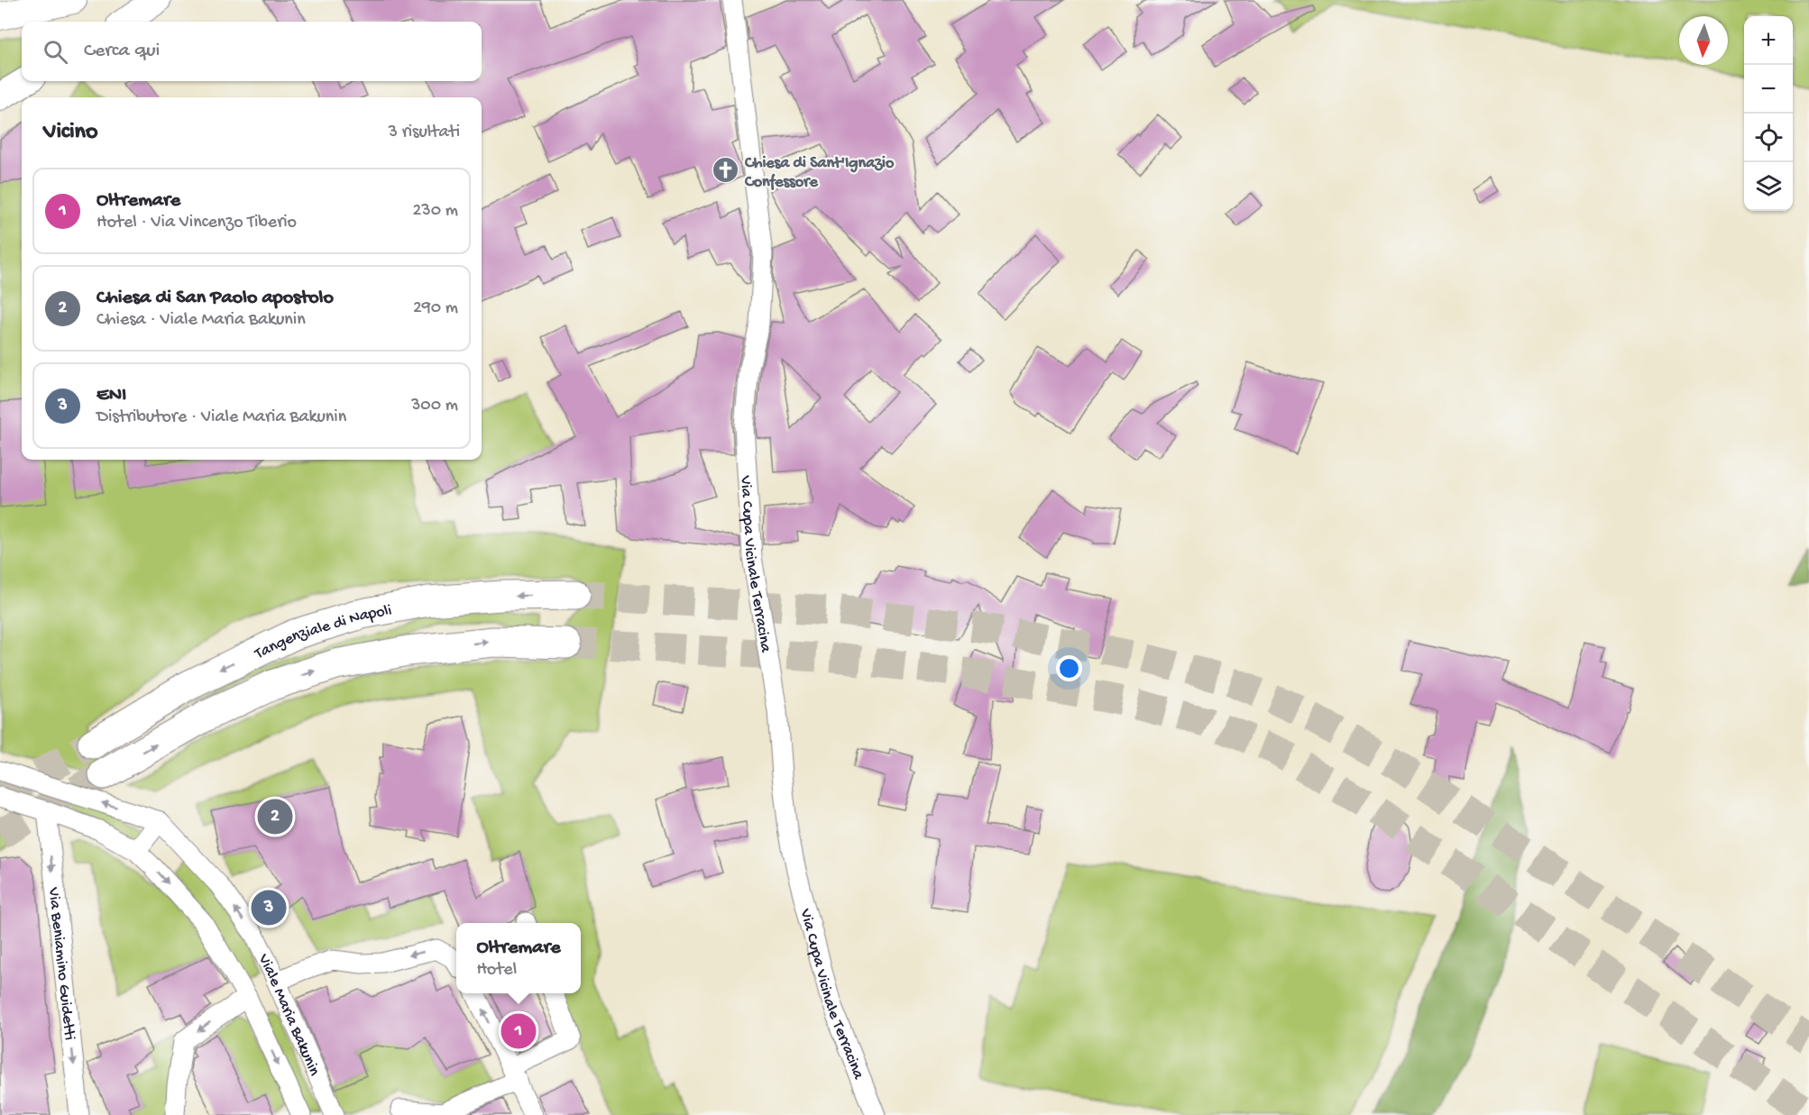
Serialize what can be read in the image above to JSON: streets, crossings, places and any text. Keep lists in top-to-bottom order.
{
  "streets": {
    "highway": ["Tangenziale di Napoli"],
    "street": ["Via Cupa Vicinale Terracina", "Via Beniamino Guidetti", "Viale Maria Bakunin"]
  },
  "crossings": [
    ["Via Beniamino Guidetti", "Viale Maria Bakunin"]
  ],
  "one_way": ["Via Beniamino Guidetti"],
  "places": {
    "church": ["Chiesa di Sant'Ignazio Confessore"]
  },
  "north": "bottom",
  "page": {
    "map_buttons": ["+", "−"],
    "search": "Cerca qui",
    "heading": ["Vicino", "3 risultati"],
    "list": [
      {
        "mark": "1",
        "name": "Oltremare",
        "note": "Hotel · Via Vincenzo Tiberio",
        "value": "230 m"
      },
      {
        "mark": "2",
        "name": "Chiesa di San Paolo apostolo",
        "note": "Chiesa · Viale Maria Bakunin",
        "value": "290 m"
      },
      {
        "mark": "3",
        "name": "ENI",
        "note": "Distributore · Viale Maria Bakunin",
        "value": "300 m"
      }
    ],
    "pins": ["2", "3", "1"],
    "popup": ["Oltremare", "Hotel"]
  }
}
